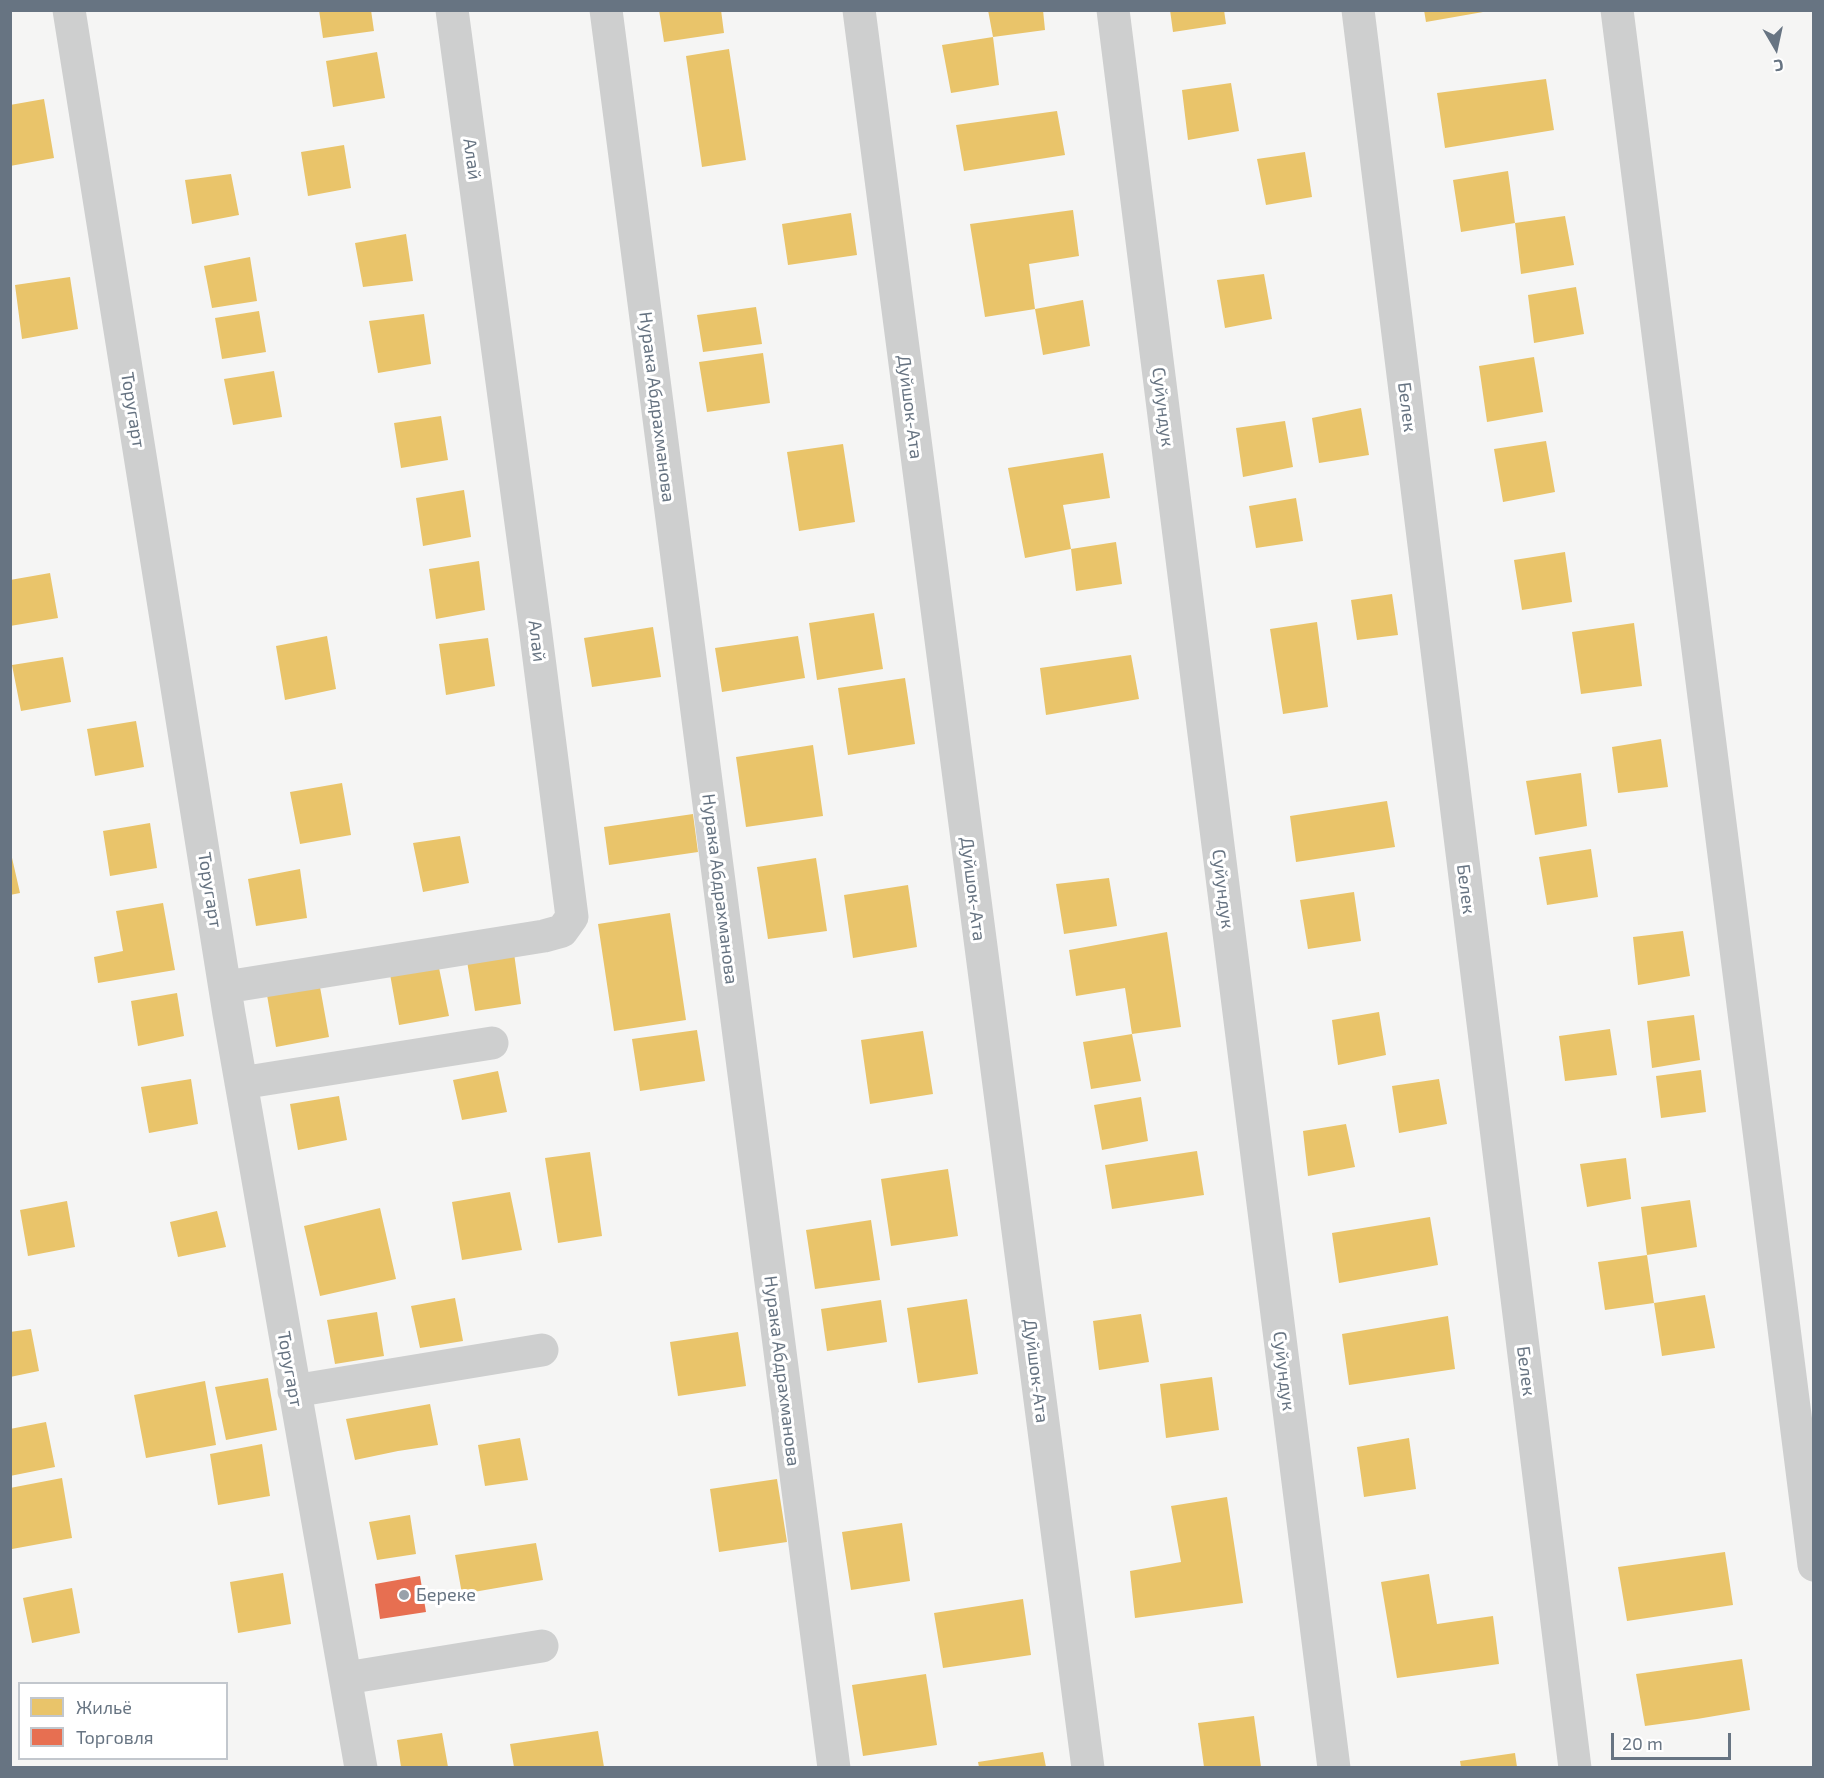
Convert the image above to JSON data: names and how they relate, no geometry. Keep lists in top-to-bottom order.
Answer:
{
  "streets": {
    "street": [
      "Алай",
      "Нурака Абдрахманова",
      "Дуйшок-Ата",
      "Суйундук",
      "Белек",
      "Торугарт"
    ]
  },
  "crossings": [
    ["Алай", "Торугарт"]
  ],
  "places": ["Береке"],
  "legend": ["Жильё", "Торговля"],
  "scale_bar": "20 m",
  "north": "bottom"
}
